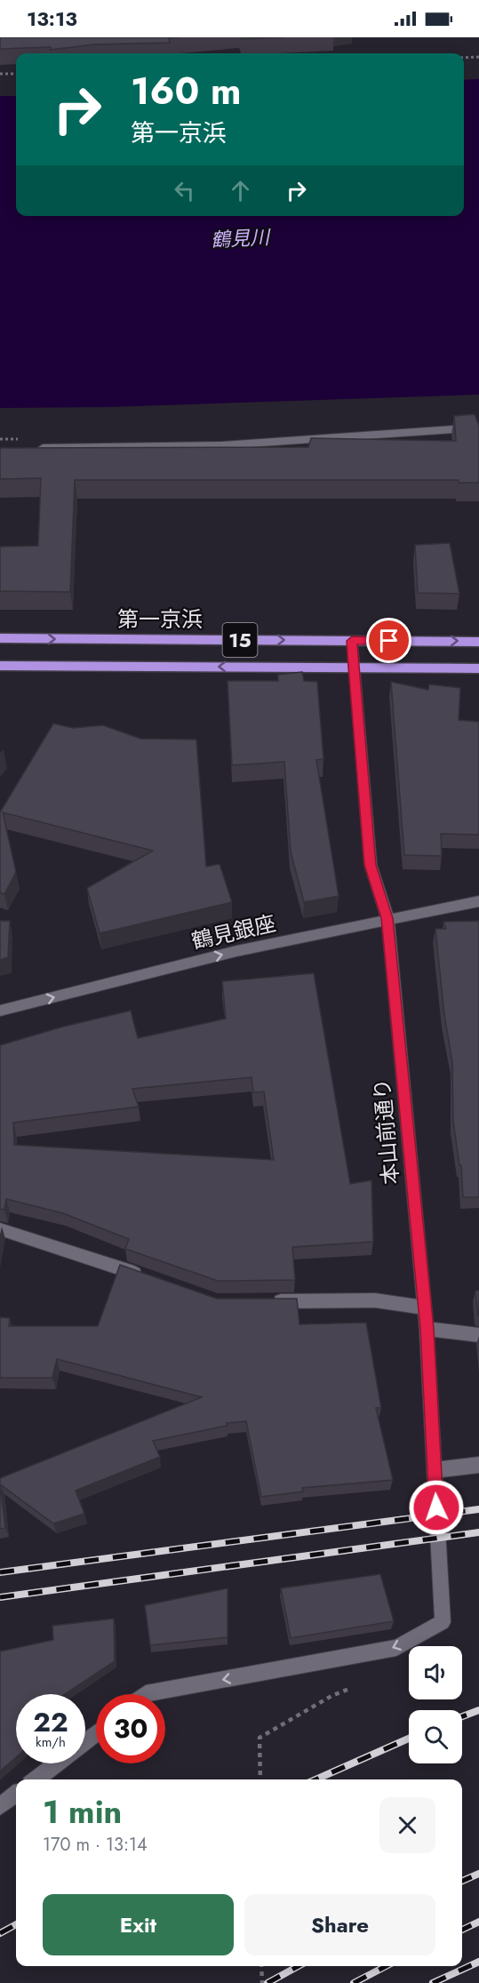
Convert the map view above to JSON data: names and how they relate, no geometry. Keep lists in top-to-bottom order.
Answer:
{
  "streets": {
    "highway": ["第一京浜", "15"],
    "street": ["鶴見銀座", "本山前通り"]
  },
  "crossings": [
    ["第一京浜", "本山前通り"],
    ["15", "本山前通り"],
    ["鶴見銀座", "本山前通り"]
  ],
  "one_way": ["鶴見銀座"],
  "water": ["鶴見川"],
  "page": {
    "status": "13:13",
    "turn": ["160 m", "第一京浜"],
    "speed": "22 km/h",
    "limit": "30",
    "heading": ["1 min", "170 m · 13:14"],
    "buttons": ["Exit", "Share"]
  }
}
